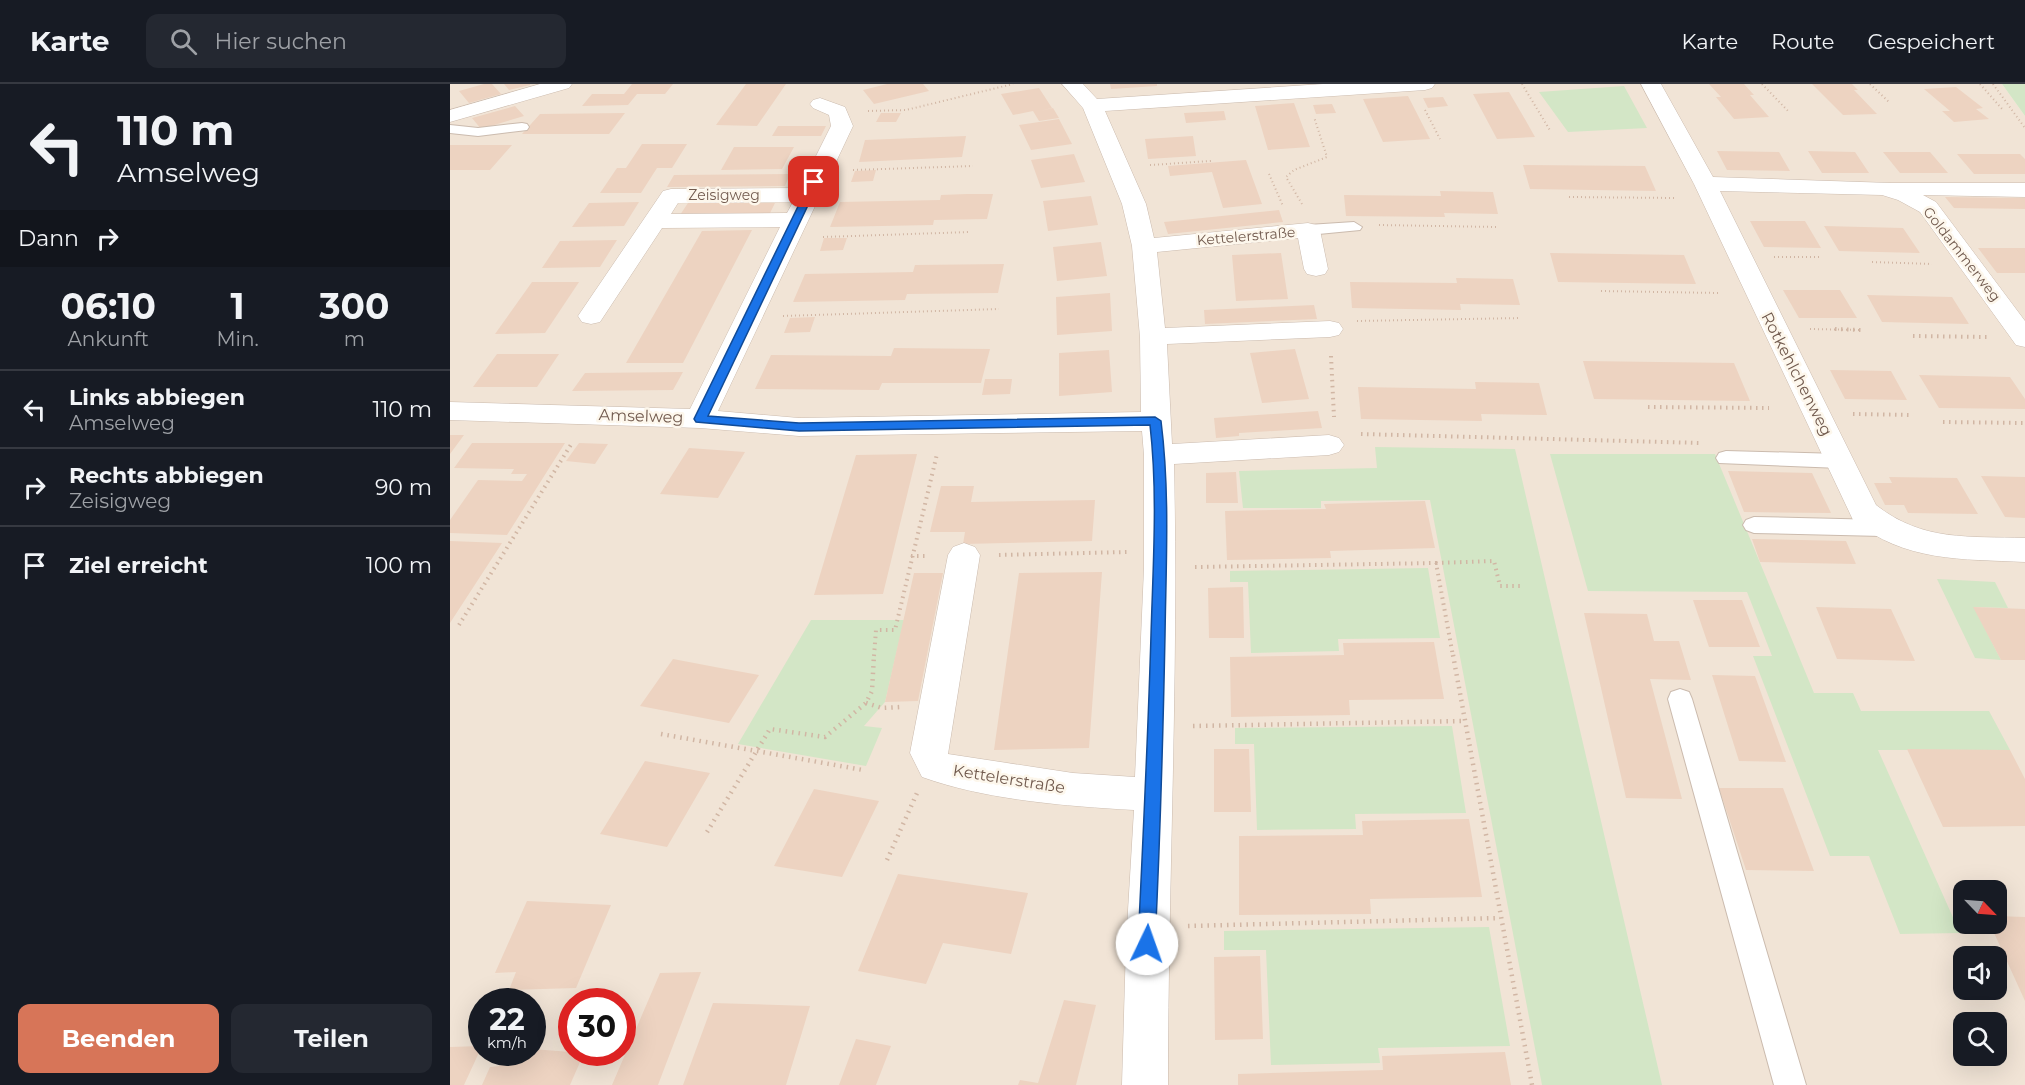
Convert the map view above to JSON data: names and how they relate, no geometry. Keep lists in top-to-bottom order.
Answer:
{
  "streets": {
    "street": [
      "Zeisigweg",
      "Kettelerstraße",
      "Goldammerweg",
      "Rotkehlchenweg",
      "Amselweg"
    ]
  },
  "crossings": [
    ["Goldammerweg", "Rotkehlchenweg"]
  ],
  "north": "bottom right",
  "page": {
    "header": "Karte",
    "search": "Hier suchen",
    "nav": ["Karte", "Route", "Gespeichert"],
    "turn": ["110 m", "Amselweg"],
    "then": "Dann",
    "eta": [
      "06:10",
      "Ankunft",
      "1",
      "Min.",
      "300",
      "m"
    ],
    "list": [
      {
        "name": "Links abbiegen",
        "note": "Amselweg",
        "value": "110 m"
      },
      {
        "name": "Rechts abbiegen",
        "note": "Zeisigweg",
        "value": "90 m"
      },
      {
        "name": "Ziel erreicht",
        "value": "100 m"
      }
    ],
    "speed": "22 km/h",
    "limit": "30",
    "buttons": ["Beenden", "Teilen"]
  }
}
